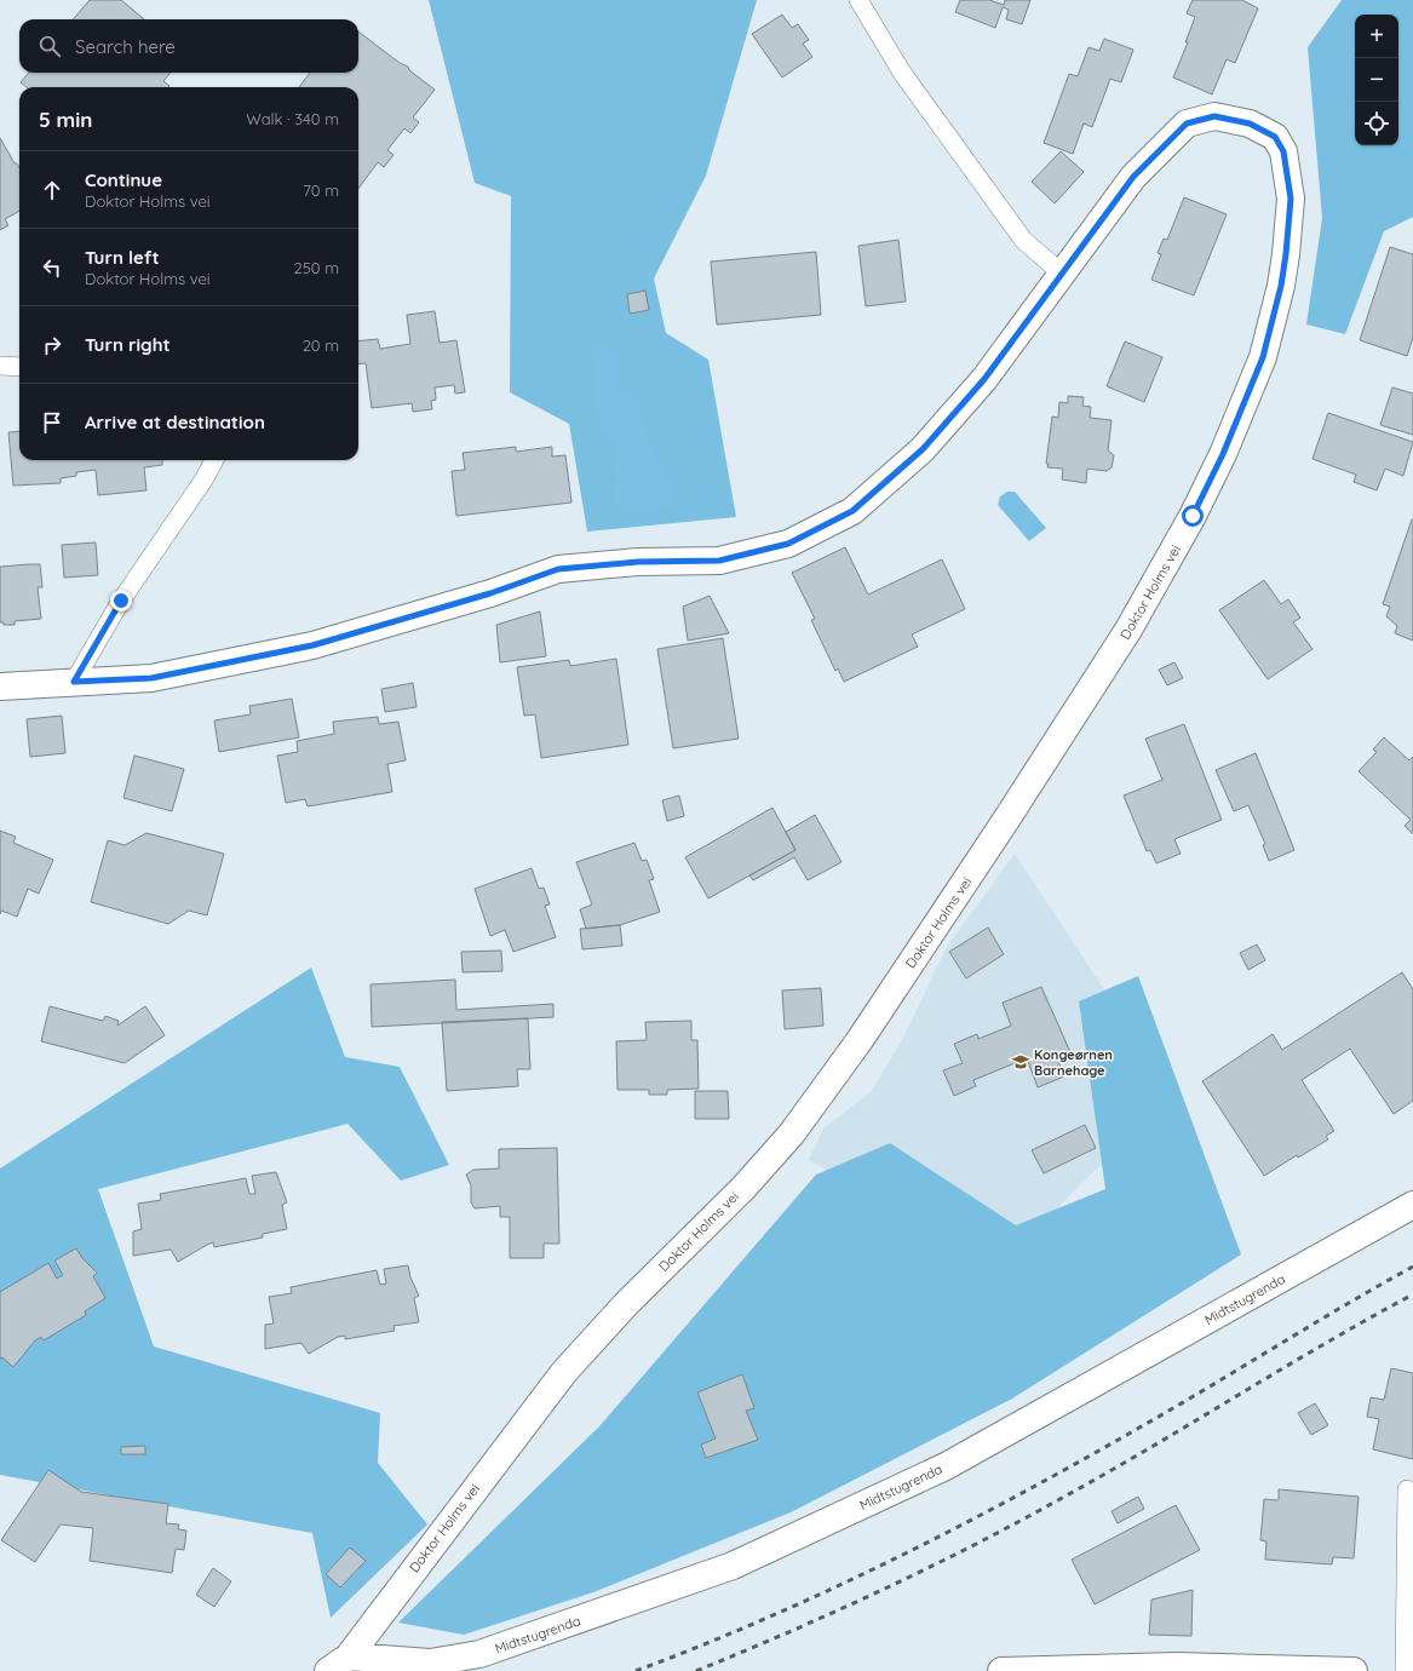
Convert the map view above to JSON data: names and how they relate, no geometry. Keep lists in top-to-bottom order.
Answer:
{
  "streets": {
    "street": ["Doktor Holms vei", "Midtstugrenda"]
  },
  "crossings": [
    ["Doktor Holms vei", "Midtstugrenda"]
  ],
  "places": {
    "school or university": ["Kongeørnen Barnehage"]
  },
  "page": {
    "map_buttons": ["+", "−"],
    "search": "Search here",
    "heading": ["5 min", "Walk · 340 m"],
    "list": [
      ["Continue", "Doktor Holms vei", "70 m"],
      ["Turn left", "Doktor Holms vei", "250 m"],
      ["Turn right", "20 m"],
      "Arrive at destination"
    ]
  }
}
